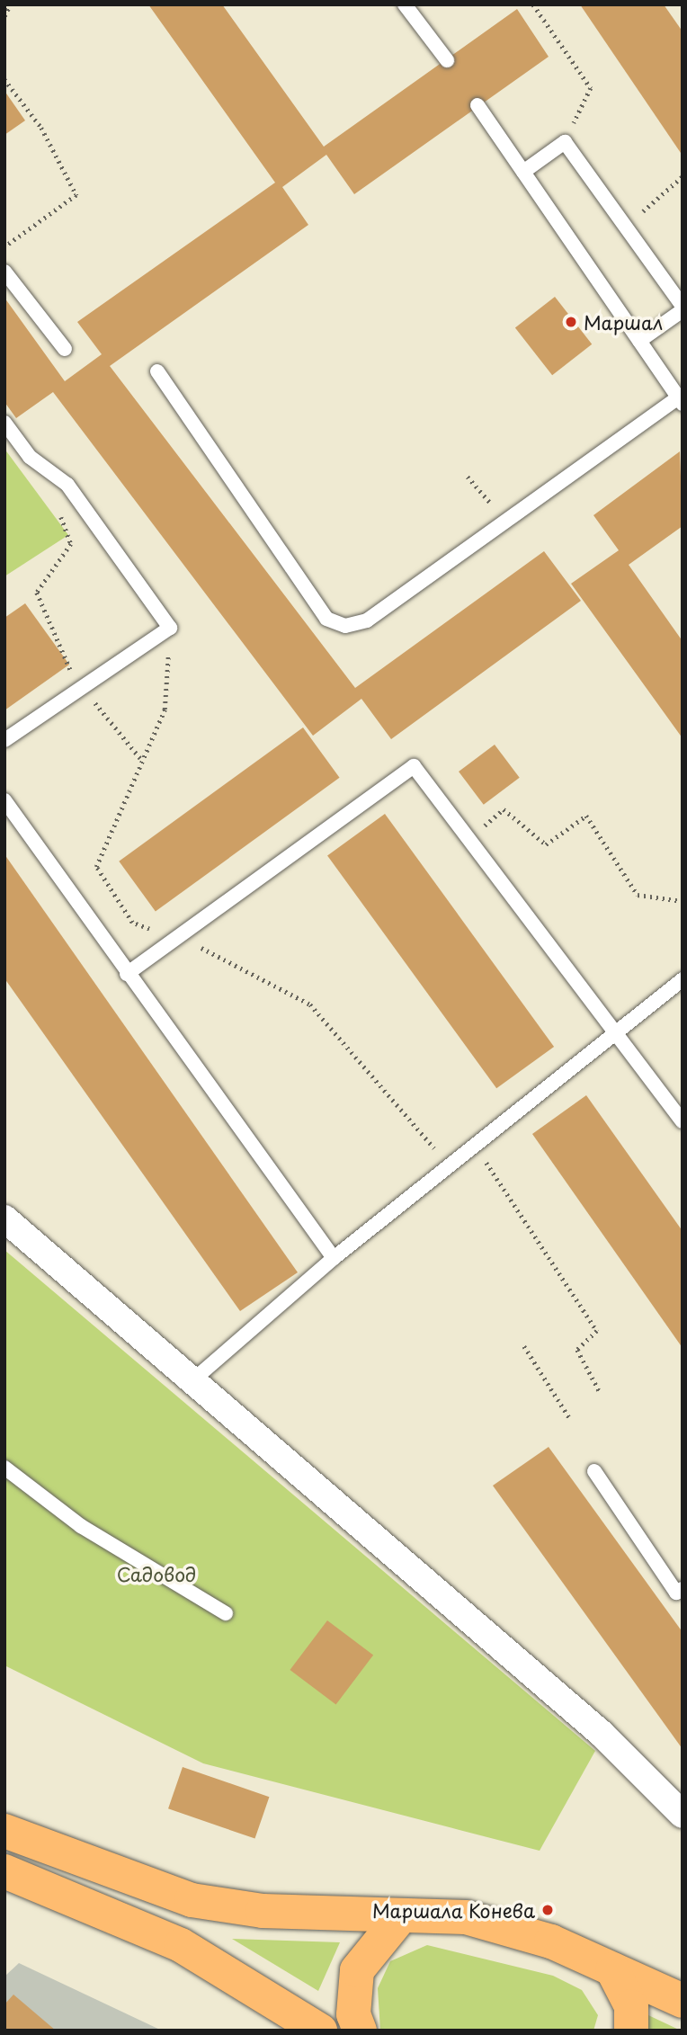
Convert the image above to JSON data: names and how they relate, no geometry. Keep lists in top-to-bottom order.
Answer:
{
  "parks": ["Садовод"],
  "places": ["Маршал", "Маршала Конева"]
}
